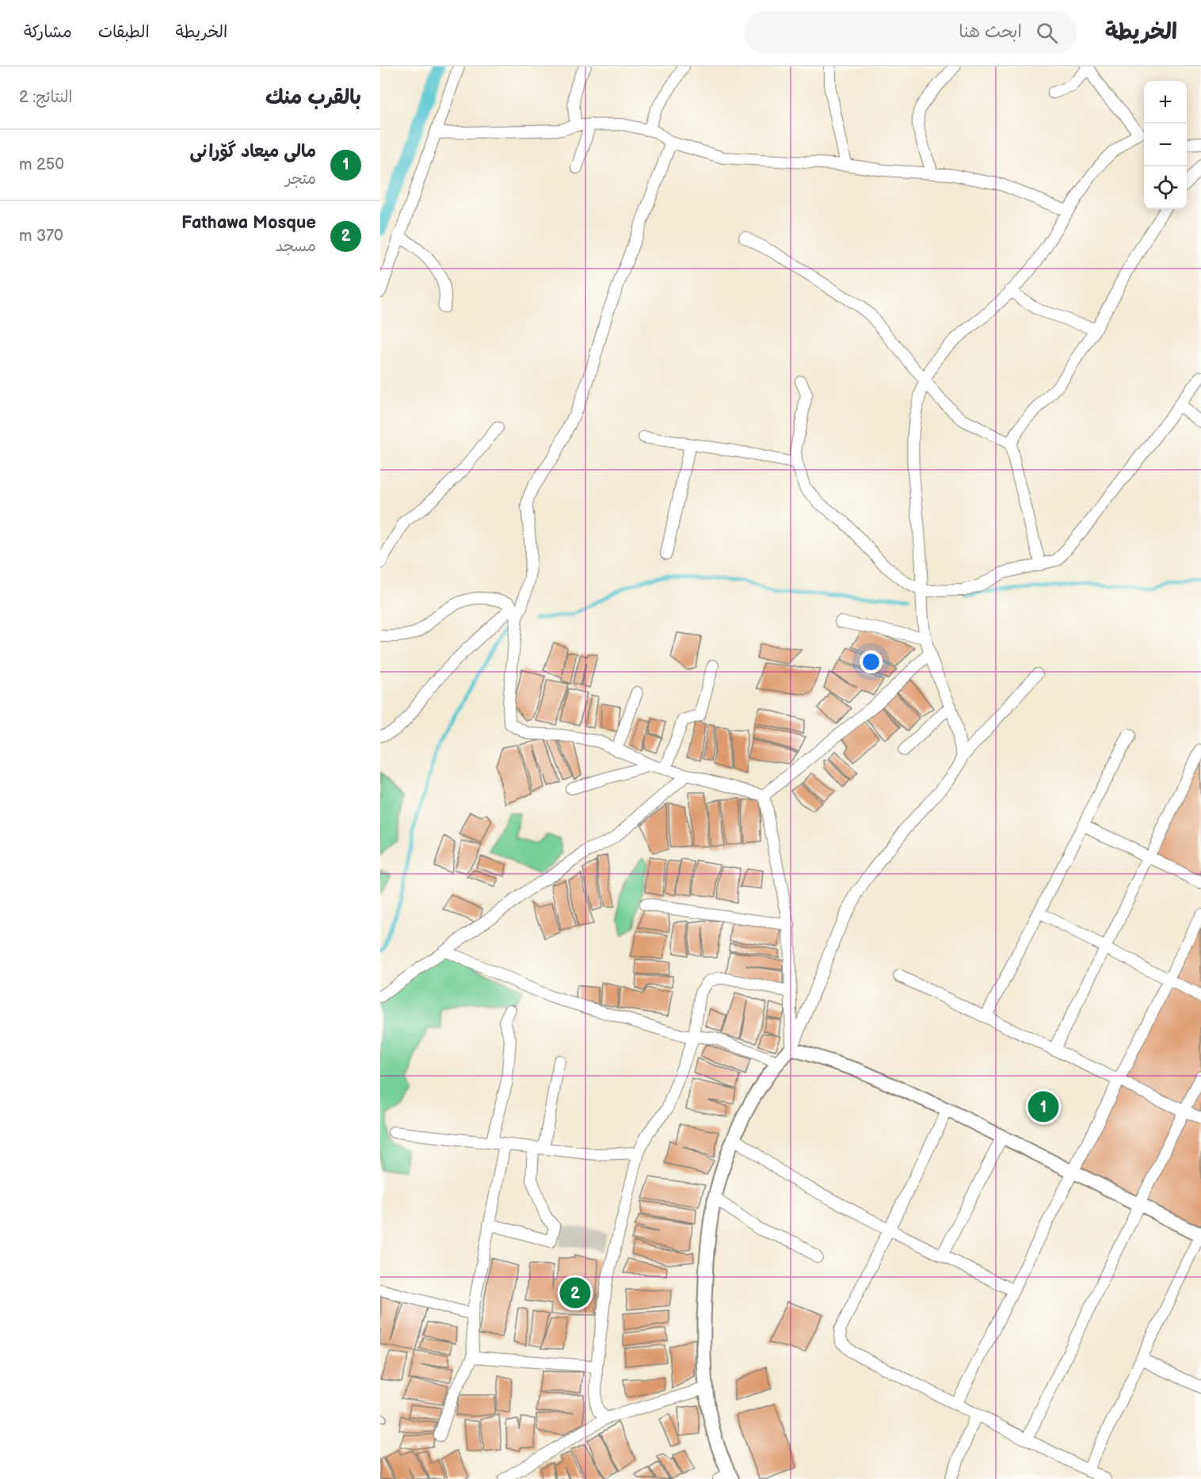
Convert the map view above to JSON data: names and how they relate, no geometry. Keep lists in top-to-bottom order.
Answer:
{
  "page": {
    "header": "الخريطة",
    "search": "ابحث هنا",
    "nav": ["الخريطة", "الطبقات", "مشاركة"],
    "heading": ["بالقرب منك", "النتائج: 2"],
    "map_buttons": ["+", "−"],
    "list": [
      {
        "mark": "1",
        "name": "مالی میعاد گۆرانی",
        "note": "متجر",
        "value": "250 m"
      },
      {
        "mark": "2",
        "name": "Fathawa Mosque",
        "note": "مسجد",
        "value": "370 m"
      }
    ],
    "pins": ["1", "2"]
  }
}
